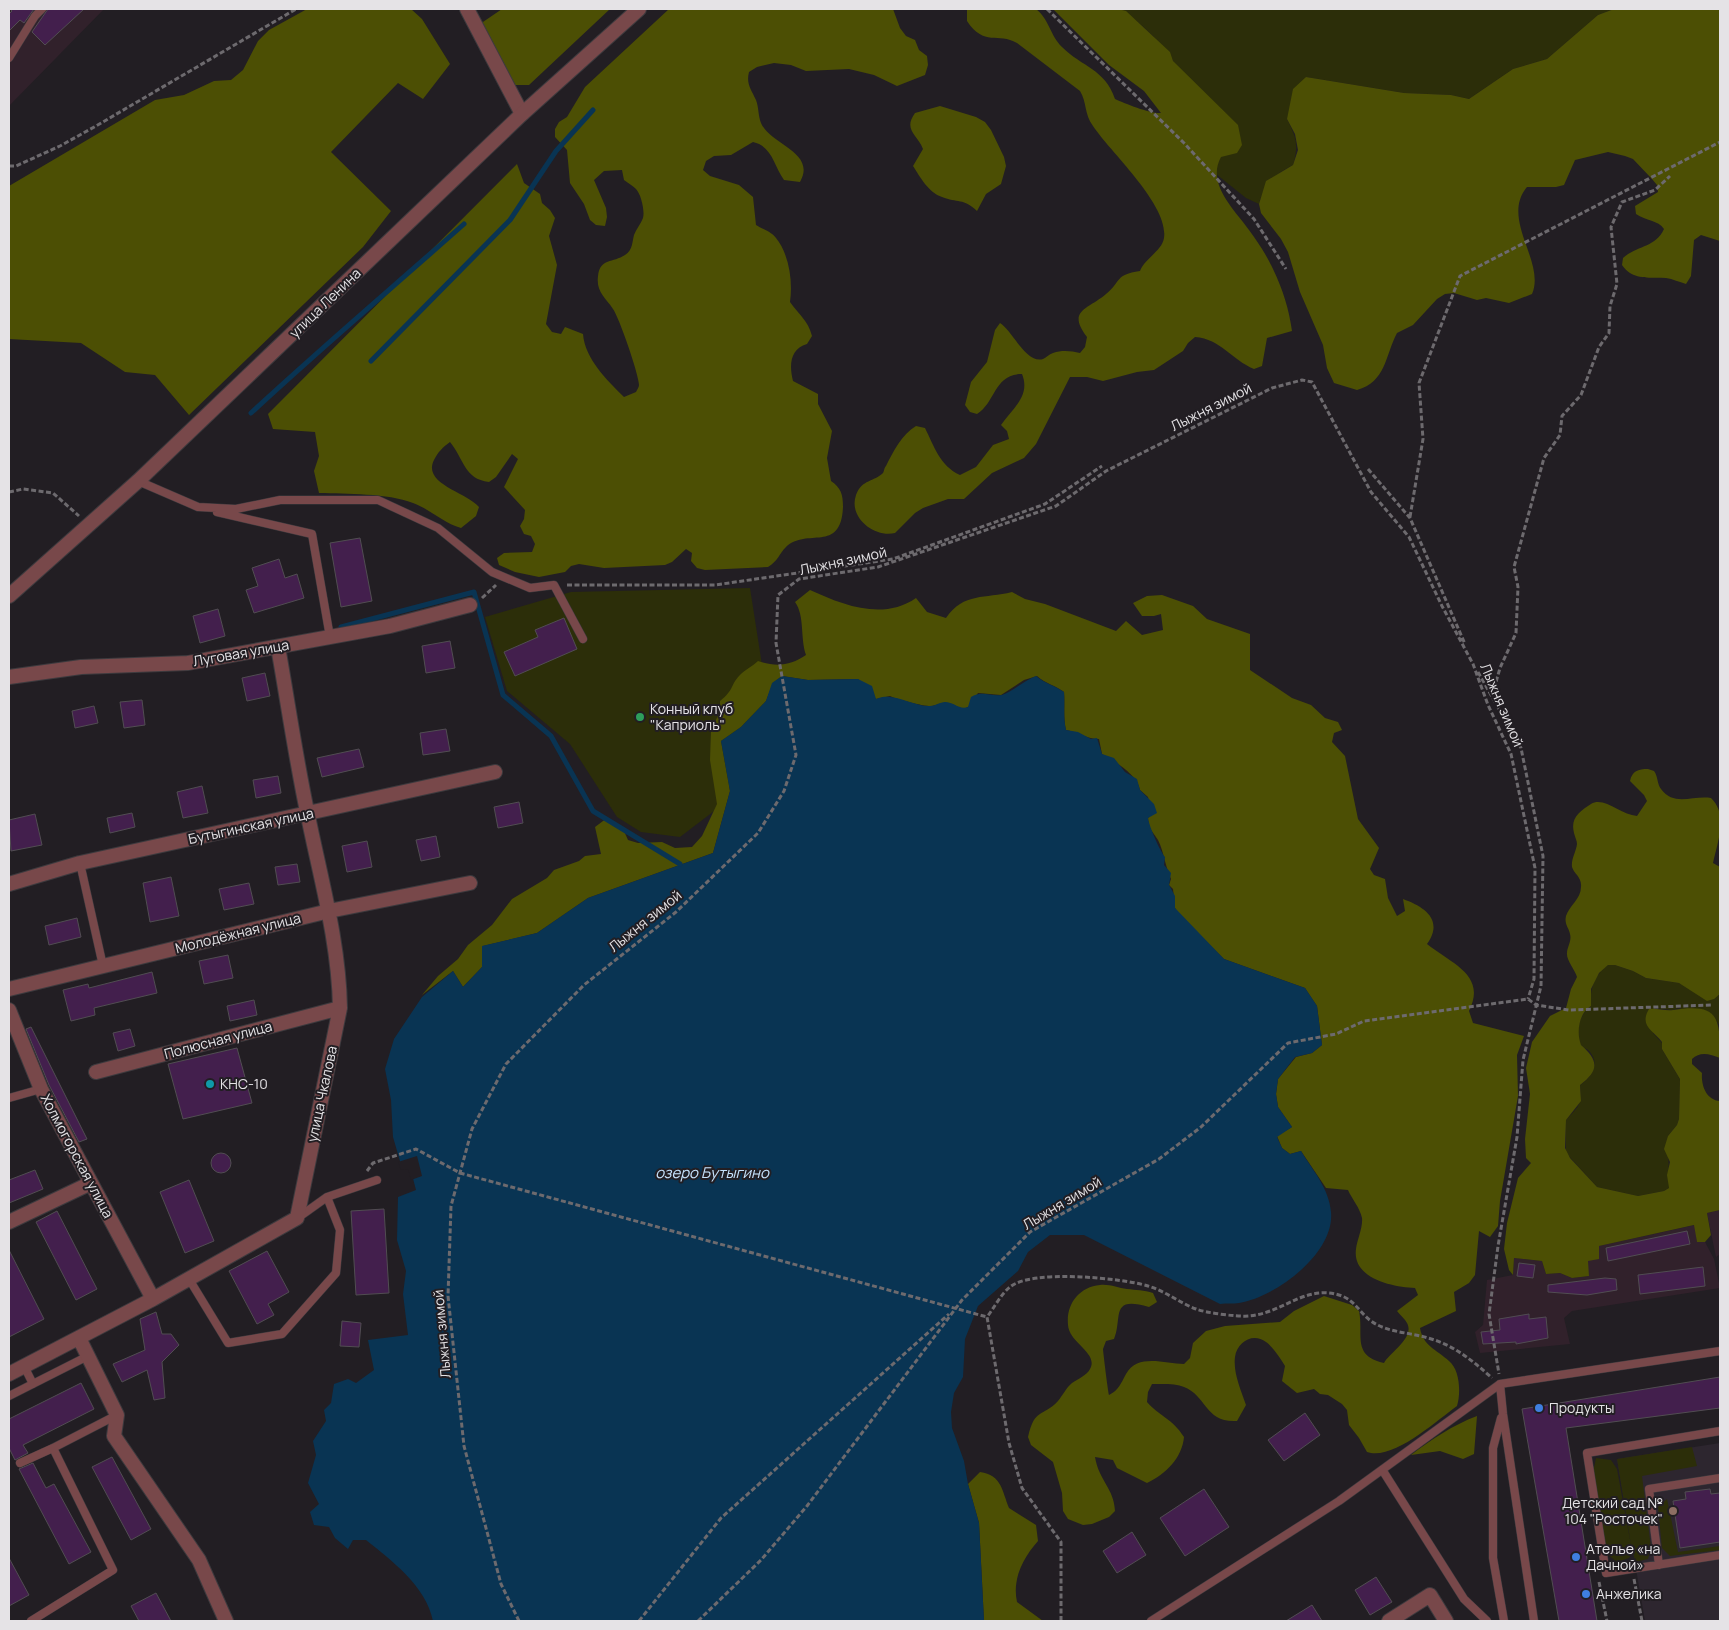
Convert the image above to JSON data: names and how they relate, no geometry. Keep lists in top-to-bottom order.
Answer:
{
  "streets": {
    "street": [
      "улица Ленина",
      "Луговая улица",
      "Бутыгинская улица",
      "Молодёжная улица",
      "Полюсная улица",
      "улица Чкалова",
      "Холмогорская улица"
    ],
    "path": ["Лыжня зимой"]
  },
  "crossings": [
    ["Луговая улица", "улица Чкалова"],
    ["Бутыгинская улица", "улица Чкалова"],
    ["Молодёжная улица", "улица Чкалова"],
    ["Полюсная улица", "улица Чкалова"]
  ],
  "water": ["озеро Бутыгино"],
  "places": [
    "Конный клуб \"Каприоль\"",
    "КНС-10",
    "Продукты",
    "Детский сад № 104 \"Росточек\"",
    "Ателье «на Дачной»",
    "Анжелика"
  ]
}
